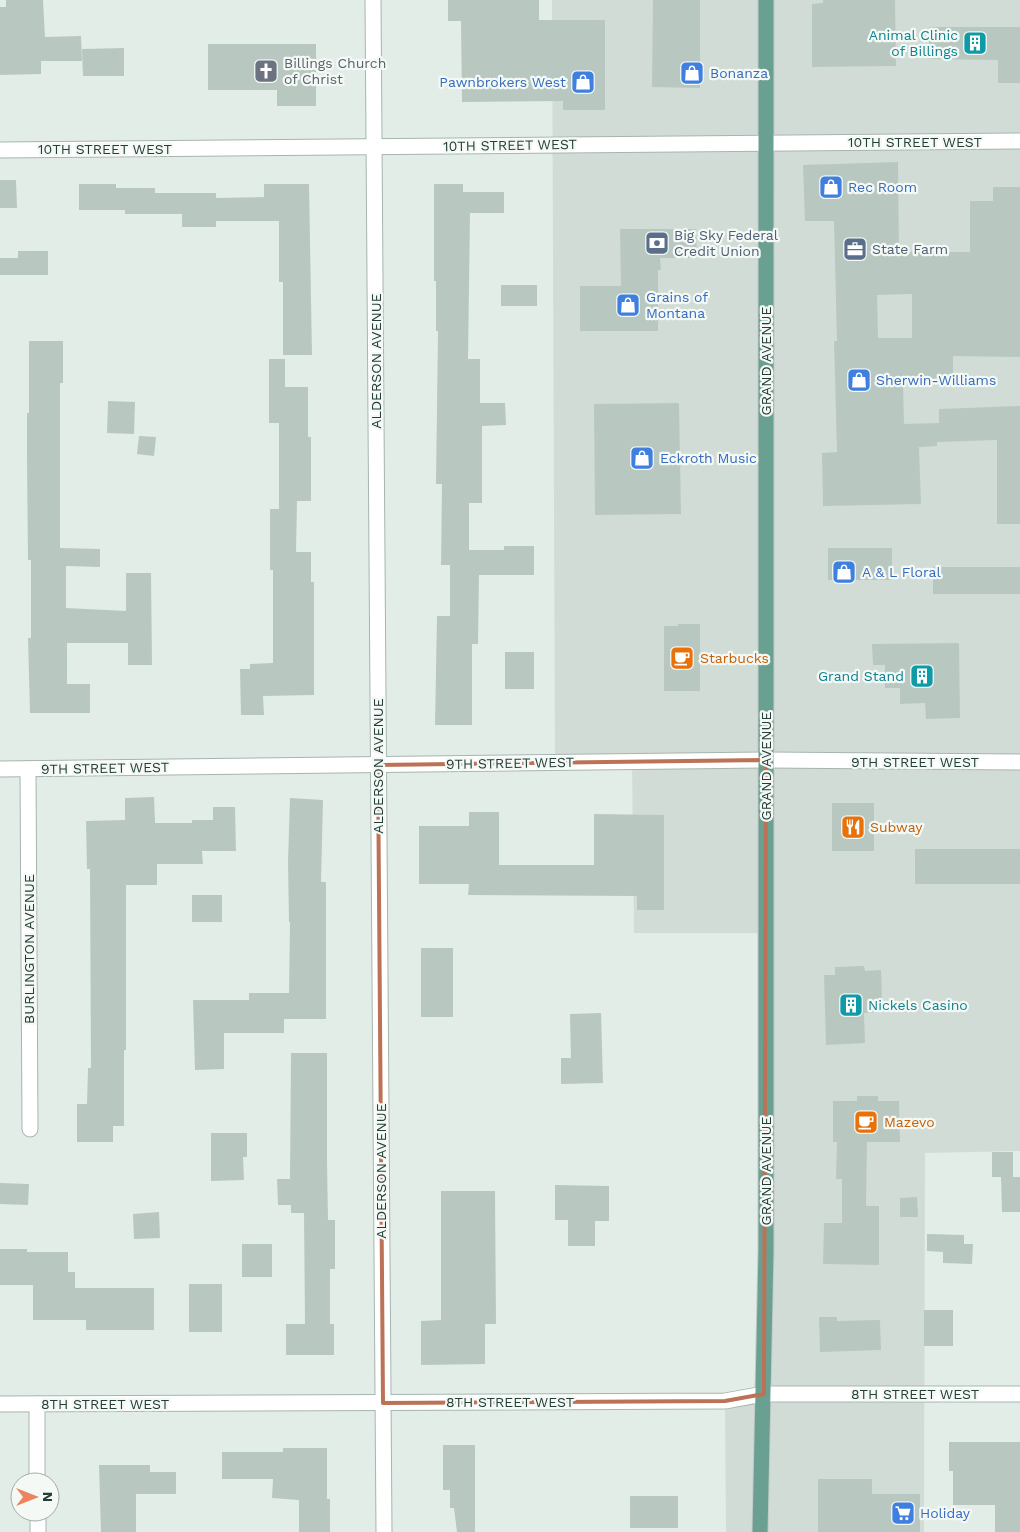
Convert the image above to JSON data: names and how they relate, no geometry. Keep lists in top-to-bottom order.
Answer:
{
  "streets": {
    "main road": ["GRAND AVENUE"],
    "street": [
      "10TH STREET WEST",
      "ALDERSON AVENUE",
      "9TH STREET WEST",
      "BURLINGTON AVENUE",
      "8TH STREET WEST"
    ]
  },
  "crossings": [
    ["10TH STREET WEST", "ALDERSON AVENUE"],
    ["10TH STREET WEST", "GRAND AVENUE"],
    ["ALDERSON AVENUE", "9TH STREET WEST"],
    ["ALDERSON AVENUE", "8TH STREET WEST"],
    ["GRAND AVENUE", "9TH STREET WEST"],
    ["GRAND AVENUE", "8TH STREET WEST"],
    ["9TH STREET WEST", "BURLINGTON AVENUE"]
  ],
  "places": {
    "building": ["Animal Clinic of Billings", "Grand Stand", "Nickels Casino"],
    "church": ["Billings Church of Christ"],
    "shop": [
      "Bonanza",
      "Pawnbrokers West",
      "Rec Room",
      "Grains of Montana",
      "Sherwin-Williams",
      "Eckroth Music",
      "A & L Floral"
    ],
    "bank": ["Big Sky Federal Credit Union"],
    "office": ["State Farm"],
    "cafe": ["Starbucks", "Mazevo"],
    "restaurant": ["Subway"],
    "supermarket": ["Holiday"]
  },
  "north": "right"
}
